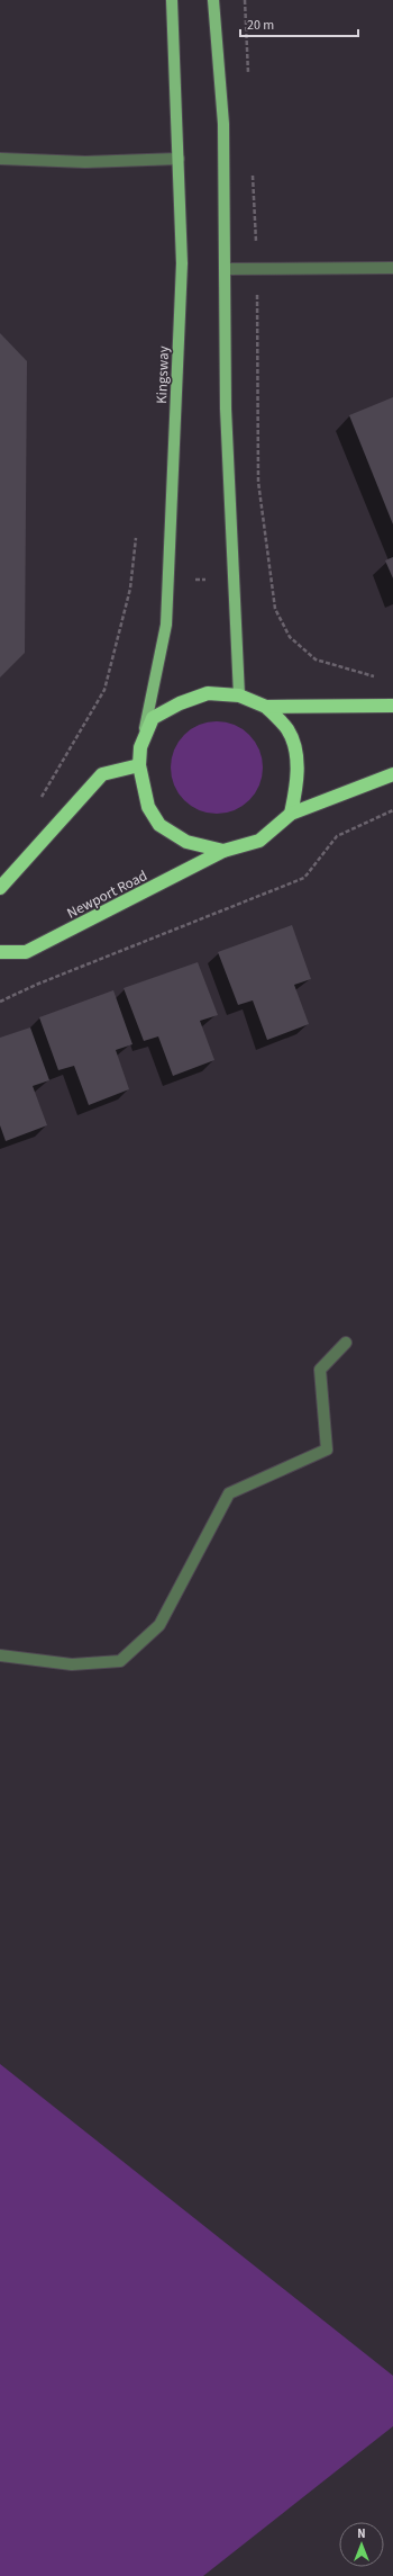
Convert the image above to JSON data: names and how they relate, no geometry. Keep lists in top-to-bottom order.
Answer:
{
  "streets": {
    "highway": ["Newport Road"],
    "main road": ["Kingsway"]
  },
  "crossings": [
    ["Kingsway", "Newport Road"]
  ],
  "scale_bar": "20 m",
  "north": "top"
}
